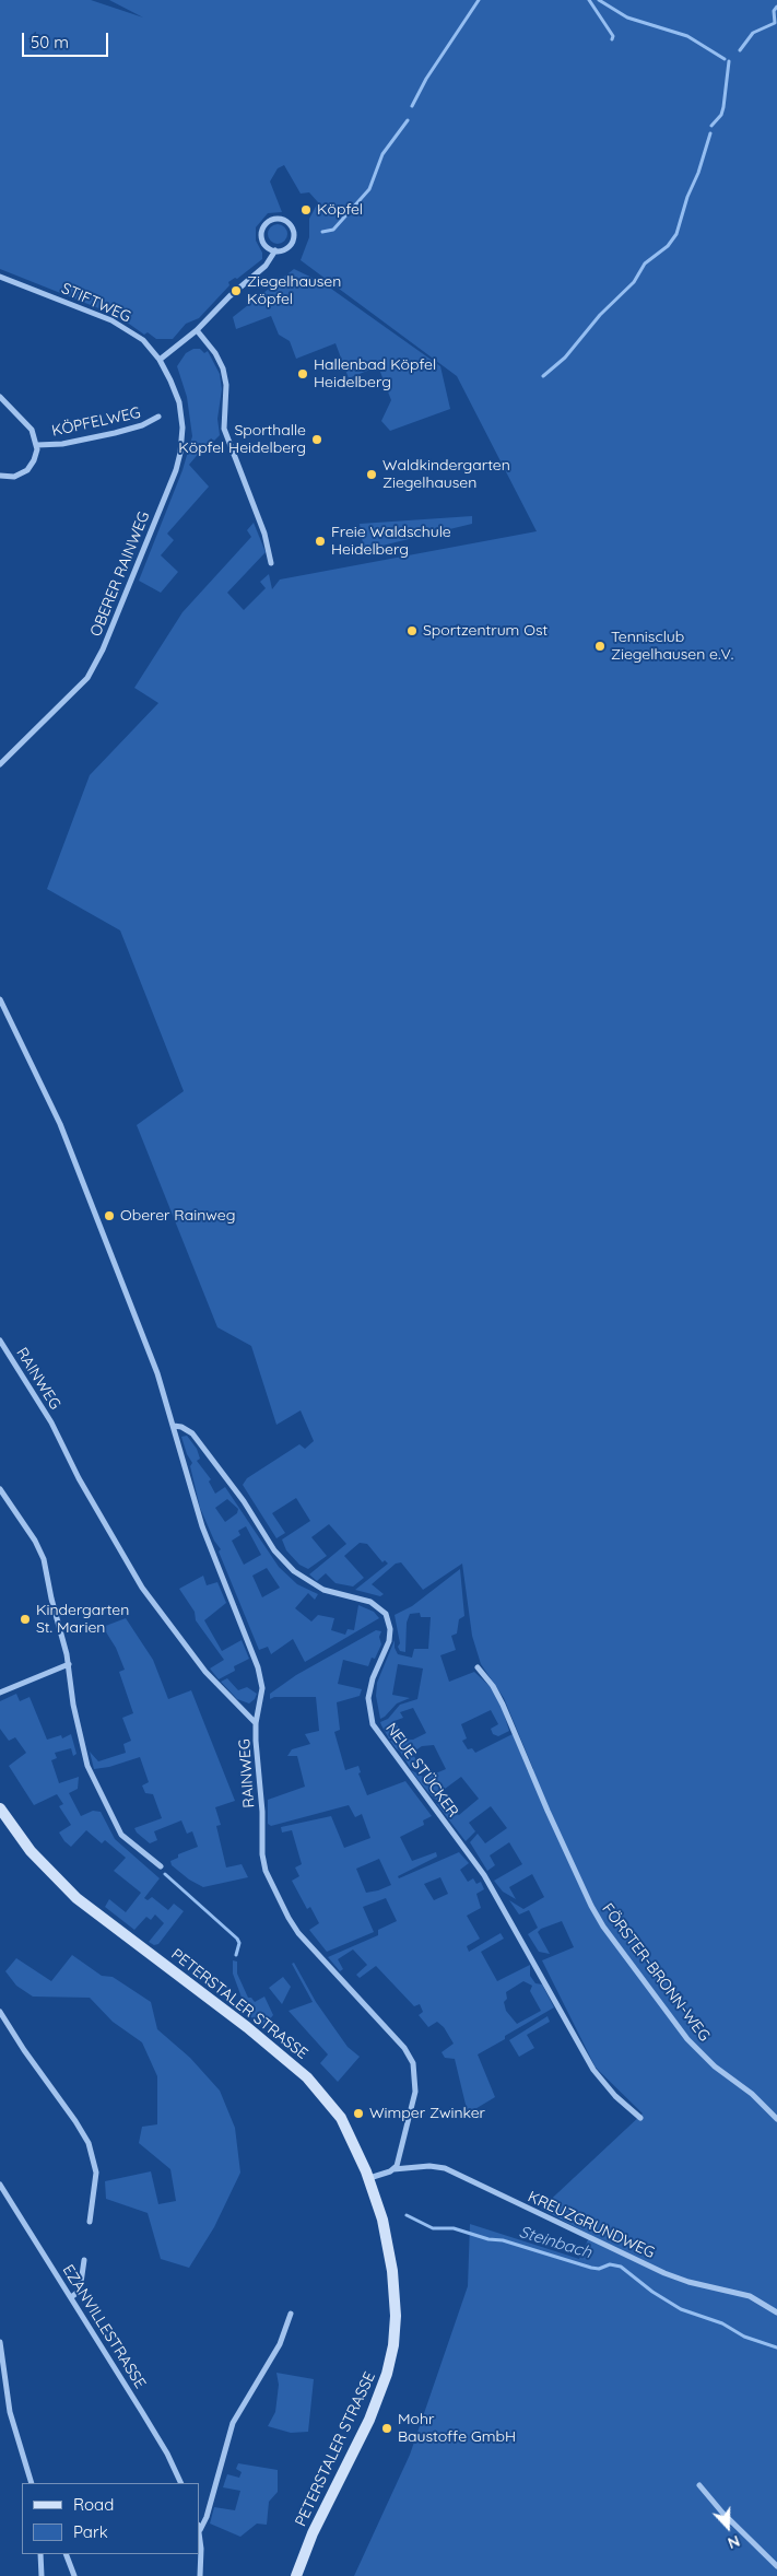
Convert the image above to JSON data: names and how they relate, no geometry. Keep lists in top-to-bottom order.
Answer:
{
  "streets": {
    "main road": ["PETERSTALER STRASSE"],
    "street": [
      "STIFTWEG",
      "KÖPFELWEG",
      "OBERER RAINWEG",
      "RAINWEG",
      "NEUE STÜCKER",
      "FÖRSTER-BRONN-WEG",
      "KREUZGRUNDWEG",
      "EZANVILLESTRASSE"
    ]
  },
  "crossings": [
    ["STIFTWEG", "OBERER RAINWEG"],
    ["RAINWEG", "KREUZGRUNDWEG"]
  ],
  "water": ["Steinbach"],
  "places": [
    "Köpfel",
    "Ziegelhausen Köpfel",
    "Hallenbad Köpfel Heidelberg",
    "Sporthalle Köpfel Heidelberg",
    "Waldkindergarten Ziegelhausen",
    "Freie Waldschule Heidelberg",
    "Sportzentrum Ost",
    "Tennisclub Ziegelhausen e.V.",
    "Oberer Rainweg",
    "Kindergarten St. Marien",
    "Wimper Zwinker",
    "Mohr Baustoffe GmbH"
  ],
  "legend": ["Road", "Park"],
  "scale_bar": "50 m",
  "north": "bottom"
}
